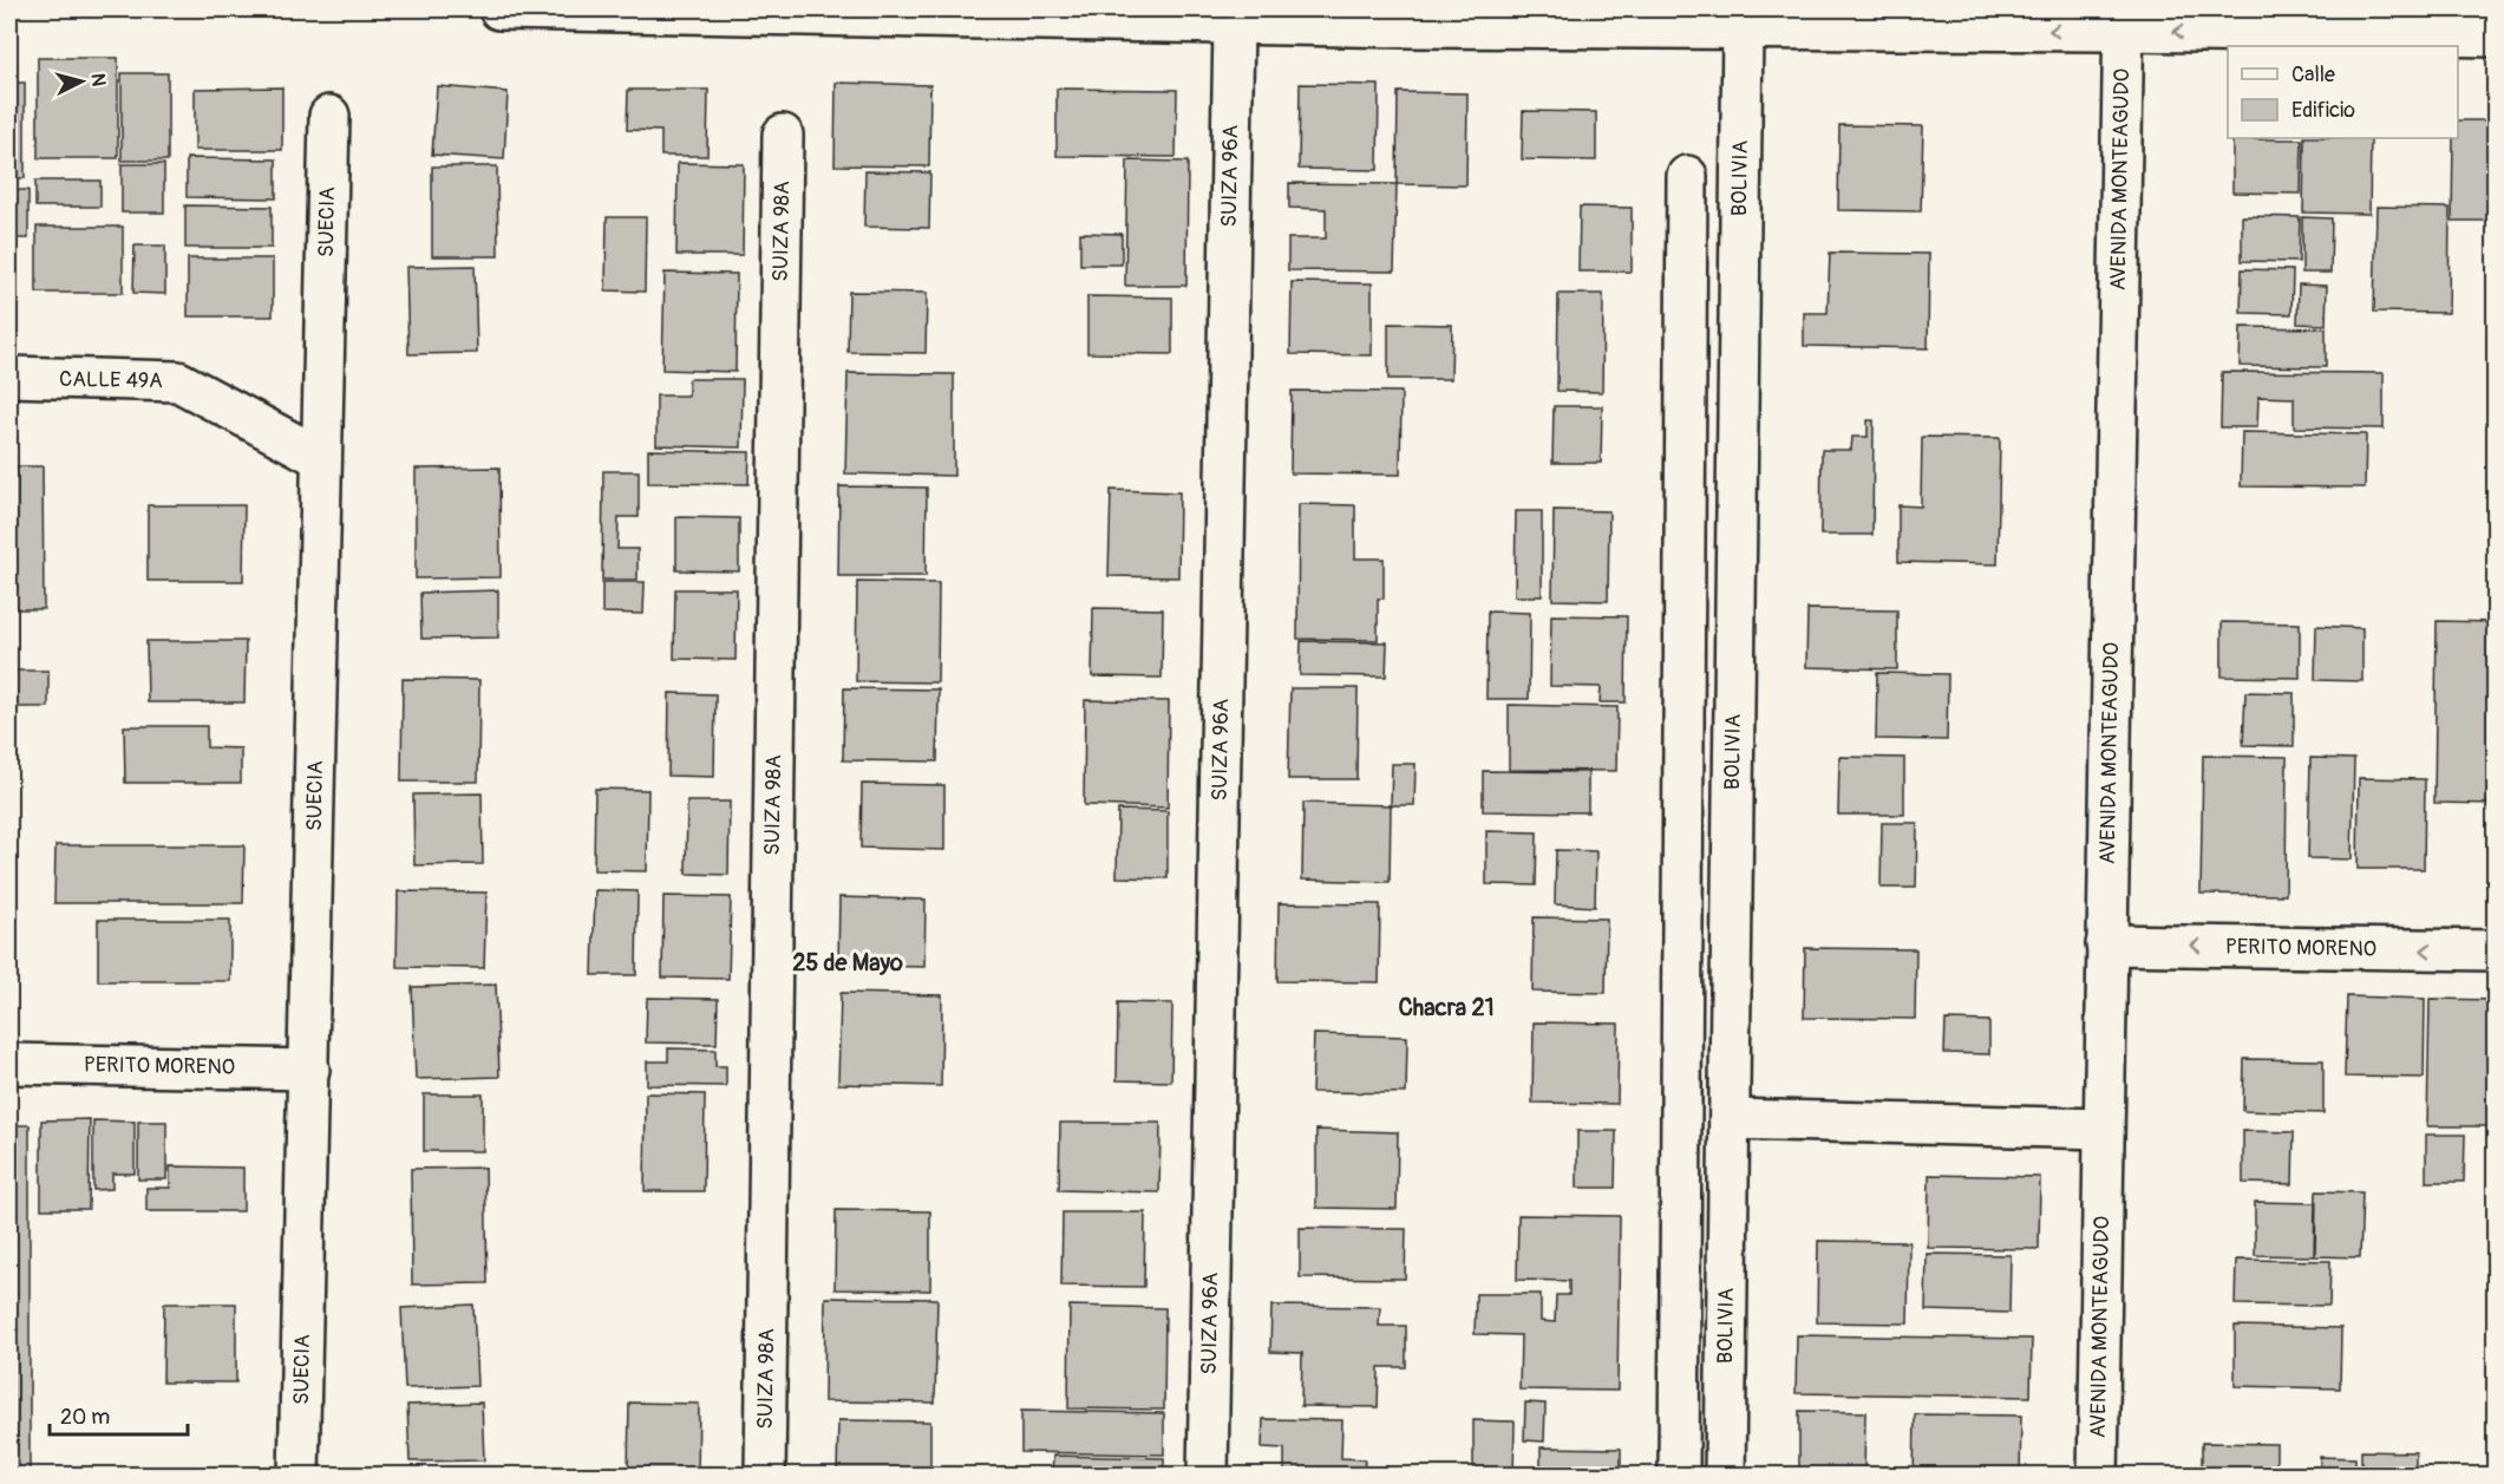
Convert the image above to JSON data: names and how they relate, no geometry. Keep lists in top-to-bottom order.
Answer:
{
  "streets": {
    "street": [
      "SUIZA 96A",
      "BOLIVIA",
      "AVENIDA MONTEAGUDO",
      "SUECIA",
      "SUIZA 98A",
      "CALLE 49A",
      "PERITO MORENO"
    ]
  },
  "crossings": [
    ["AVENIDA MONTEAGUDO", "PERITO MORENO"],
    ["SUECIA", "CALLE 49A"],
    ["SUECIA", "PERITO MORENO"]
  ],
  "one_way": ["PERITO MORENO"],
  "districts": ["25 de Mayo", "Chacra 21"],
  "legend": ["Calle", "Edificio"],
  "scale_bar": "20 m",
  "north": "right"
}
